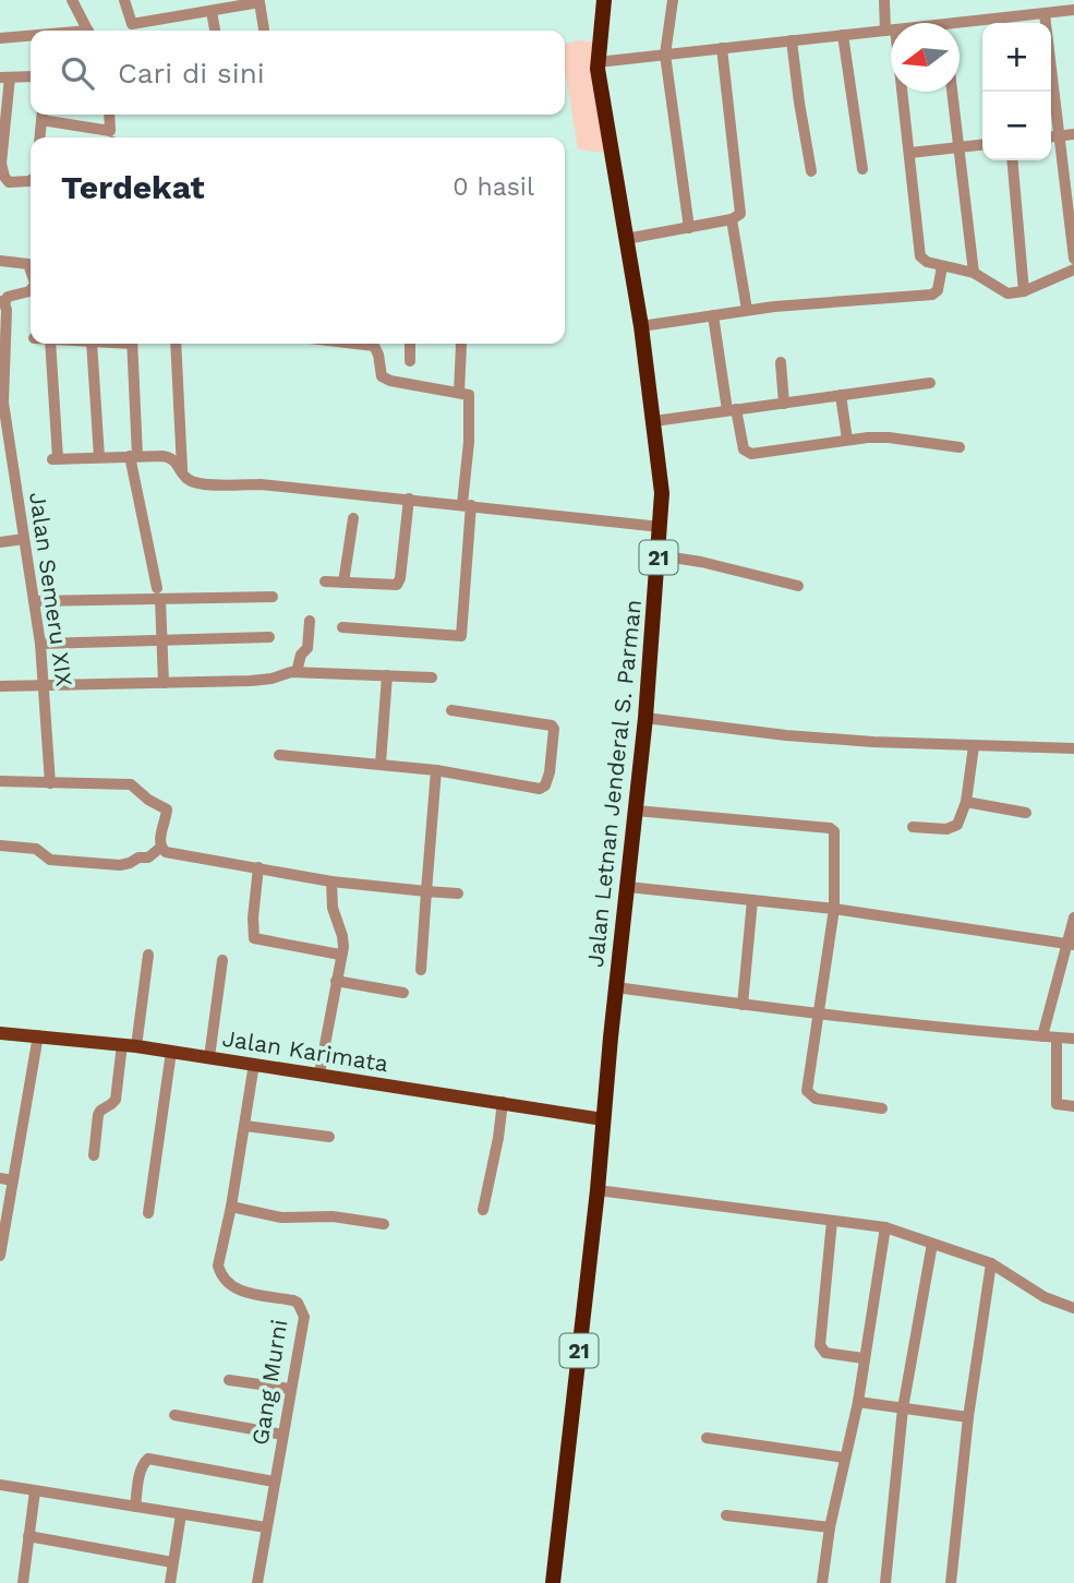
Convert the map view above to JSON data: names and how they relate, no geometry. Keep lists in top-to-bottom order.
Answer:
{
  "streets": {
    "highway": ["21", "Jalan Letnan Jenderal S. Parman"],
    "main road": ["Jalan Karimata"],
    "street": ["Jalan Semeru XIX", "Gang Murni"]
  },
  "crossings": [
    ["21", "Jalan Letnan Jenderal S. Parman"],
    ["21", "Jalan Karimata"],
    ["Jalan Letnan Jenderal S. Parman", "Jalan Karimata"],
    ["Jalan Karimata", "Gang Murni"]
  ],
  "north": "left",
  "page": {
    "map_buttons": ["+", "−"],
    "search": "Cari di sini",
    "heading": ["Terdekat", "0 hasil"]
  }
}
